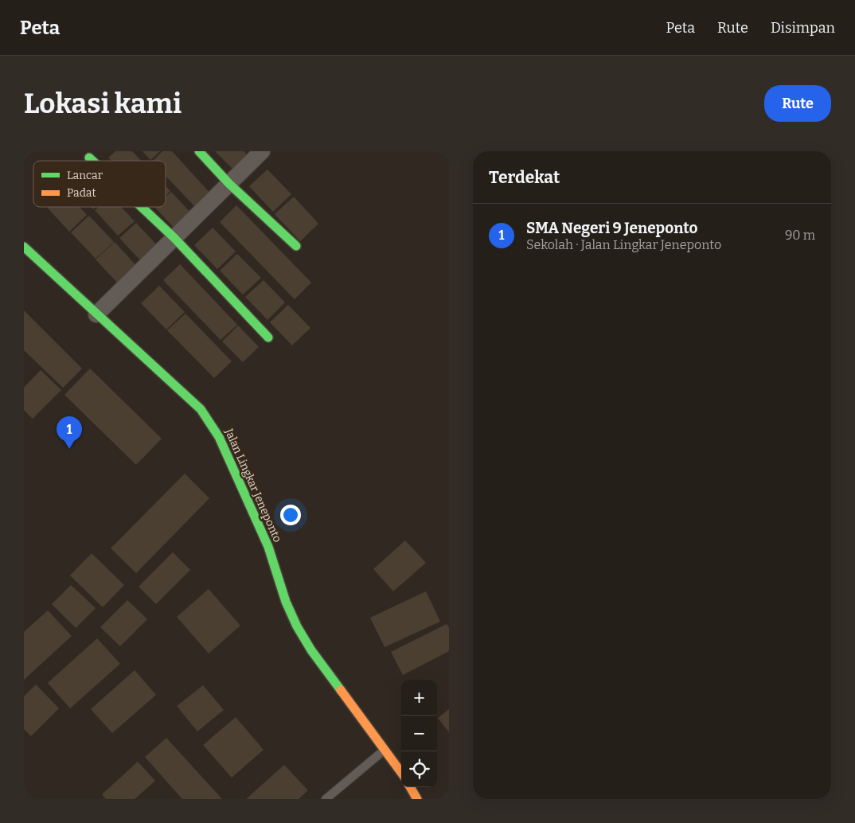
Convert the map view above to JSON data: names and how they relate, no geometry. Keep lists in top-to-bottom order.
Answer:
{
  "streets": {
    "main road": ["Jalan Lingkar Jeneponto"]
  },
  "legend": ["Lancar", "Padat"],
  "page": {
    "header": "Peta",
    "nav": ["Peta", "Rute", "Disimpan"],
    "buttons": "Rute",
    "title": "Lokasi kami",
    "heading": "Terdekat",
    "list": [
      {
        "mark": "1",
        "name": "SMA Negeri 9 Jeneponto",
        "note": "Sekolah · Jalan Lingkar Jeneponto",
        "value": "90 m"
      }
    ],
    "pins": "1",
    "map_buttons": ["+", "−"]
  }
}
